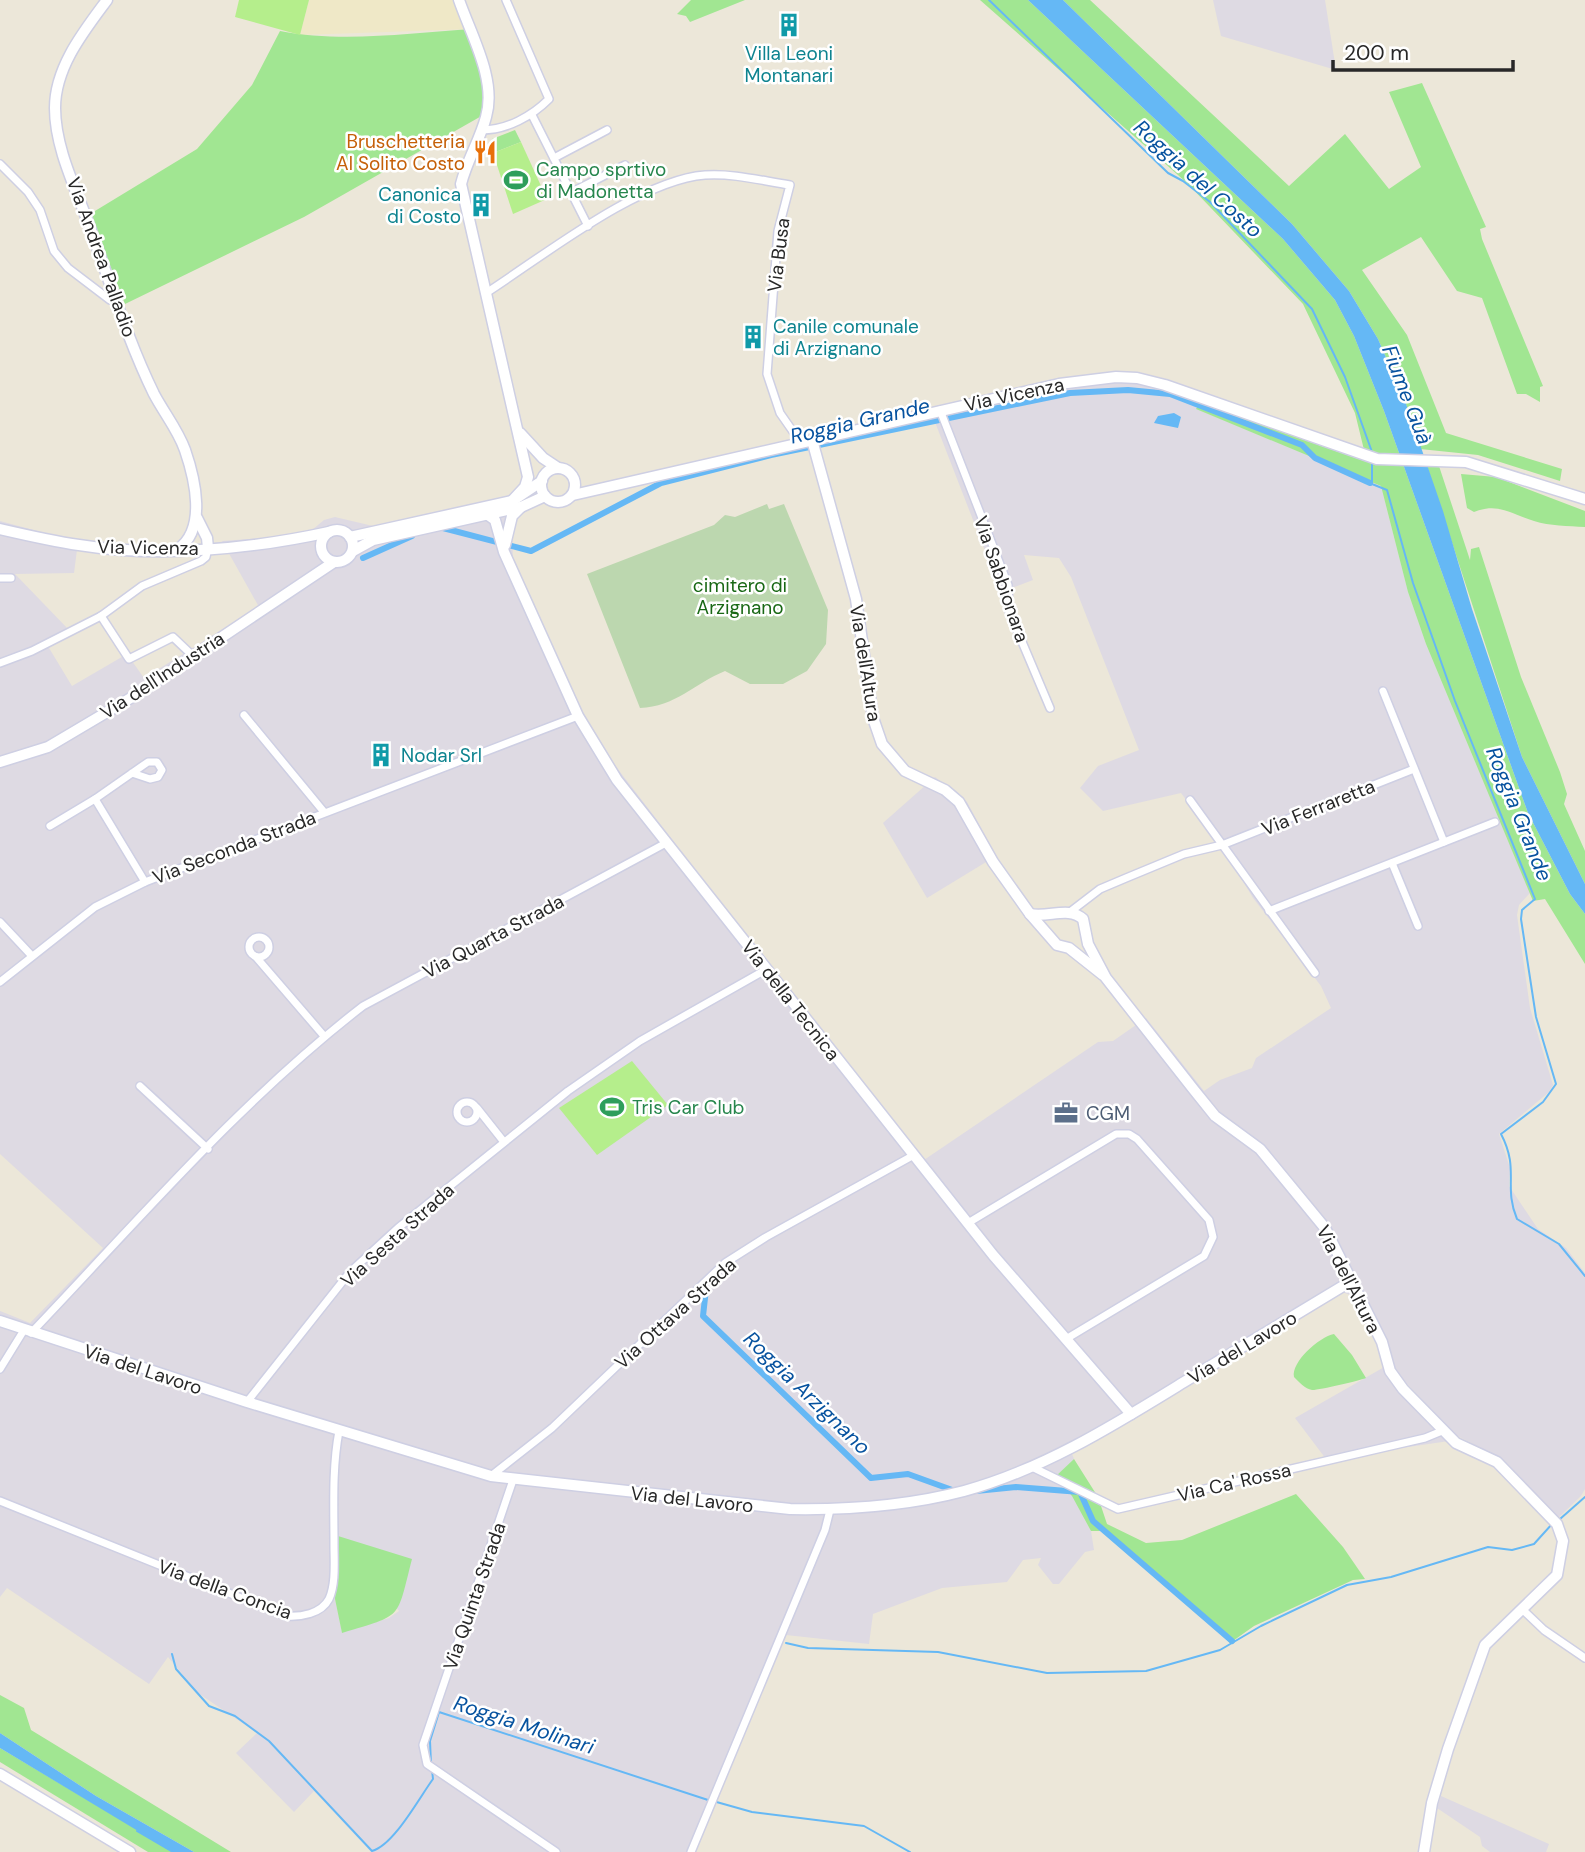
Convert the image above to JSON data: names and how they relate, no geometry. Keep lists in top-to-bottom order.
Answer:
{
  "streets": {
    "street": [
      "Via Busa",
      "Via Andrea Palladio",
      "Via Vicenza",
      "Via Sabbionara",
      "Via dell'Altura",
      "Via dell'Industria",
      "Via Ferraretta",
      "Via Seconda Strada",
      "Via Quarta Strada",
      "Via della Tecnica",
      "Via Sesta Strada",
      "Via Ottava Strada",
      "Via del Lavoro",
      "Via Ca' Rossa",
      "Via della Concia",
      "Via Quinta Strada"
    ]
  },
  "crossings": [
    ["Via Busa", "Via Vicenza"],
    ["Via Vicenza", "Via Sabbionara"],
    ["Via Vicenza", "Via dell'Altura"],
    ["Via Vicenza", "Via dell'Industria"],
    ["Via Vicenza", "Via della Tecnica"],
    ["Via dell'Altura", "Via Ferraretta"],
    ["Via dell'Altura", "Via del Lavoro"],
    ["Via dell'Altura", "Via Ca' Rossa"],
    ["Via Seconda Strada", "Via della Tecnica"],
    ["Via Quarta Strada", "Via della Tecnica"],
    ["Via Quarta Strada", "Via del Lavoro"],
    ["Via della Tecnica", "Via Sesta Strada"],
    ["Via della Tecnica", "Via Ottava Strada"],
    ["Via della Tecnica", "Via del Lavoro"],
    ["Via Sesta Strada", "Via del Lavoro"],
    ["Via Ottava Strada", "Via del Lavoro"],
    ["Via del Lavoro", "Via Ca' Rossa"],
    ["Via del Lavoro", "Via della Concia"],
    ["Via del Lavoro", "Via Quinta Strada"]
  ],
  "water": [
    "Roggia del Costo",
    "Fiume Guà",
    "Roggia Grande",
    "Roggia Arzignano",
    "Roggia Molinari"
  ],
  "parks": ["cimitero di Arzignano"],
  "places": {
    "building": [
      "Villa Leoni Montanari",
      "Canonica di Costo",
      "Canile comunale di Arzignano",
      "Nodar Srl"
    ],
    "restaurant": ["Bruschetteria Al Solito Costo"],
    "sports": ["Campo sprtivo di Madonetta", "Tris Car Club"],
    "office": ["CGM"]
  },
  "scale_bar": "200 m"
}
